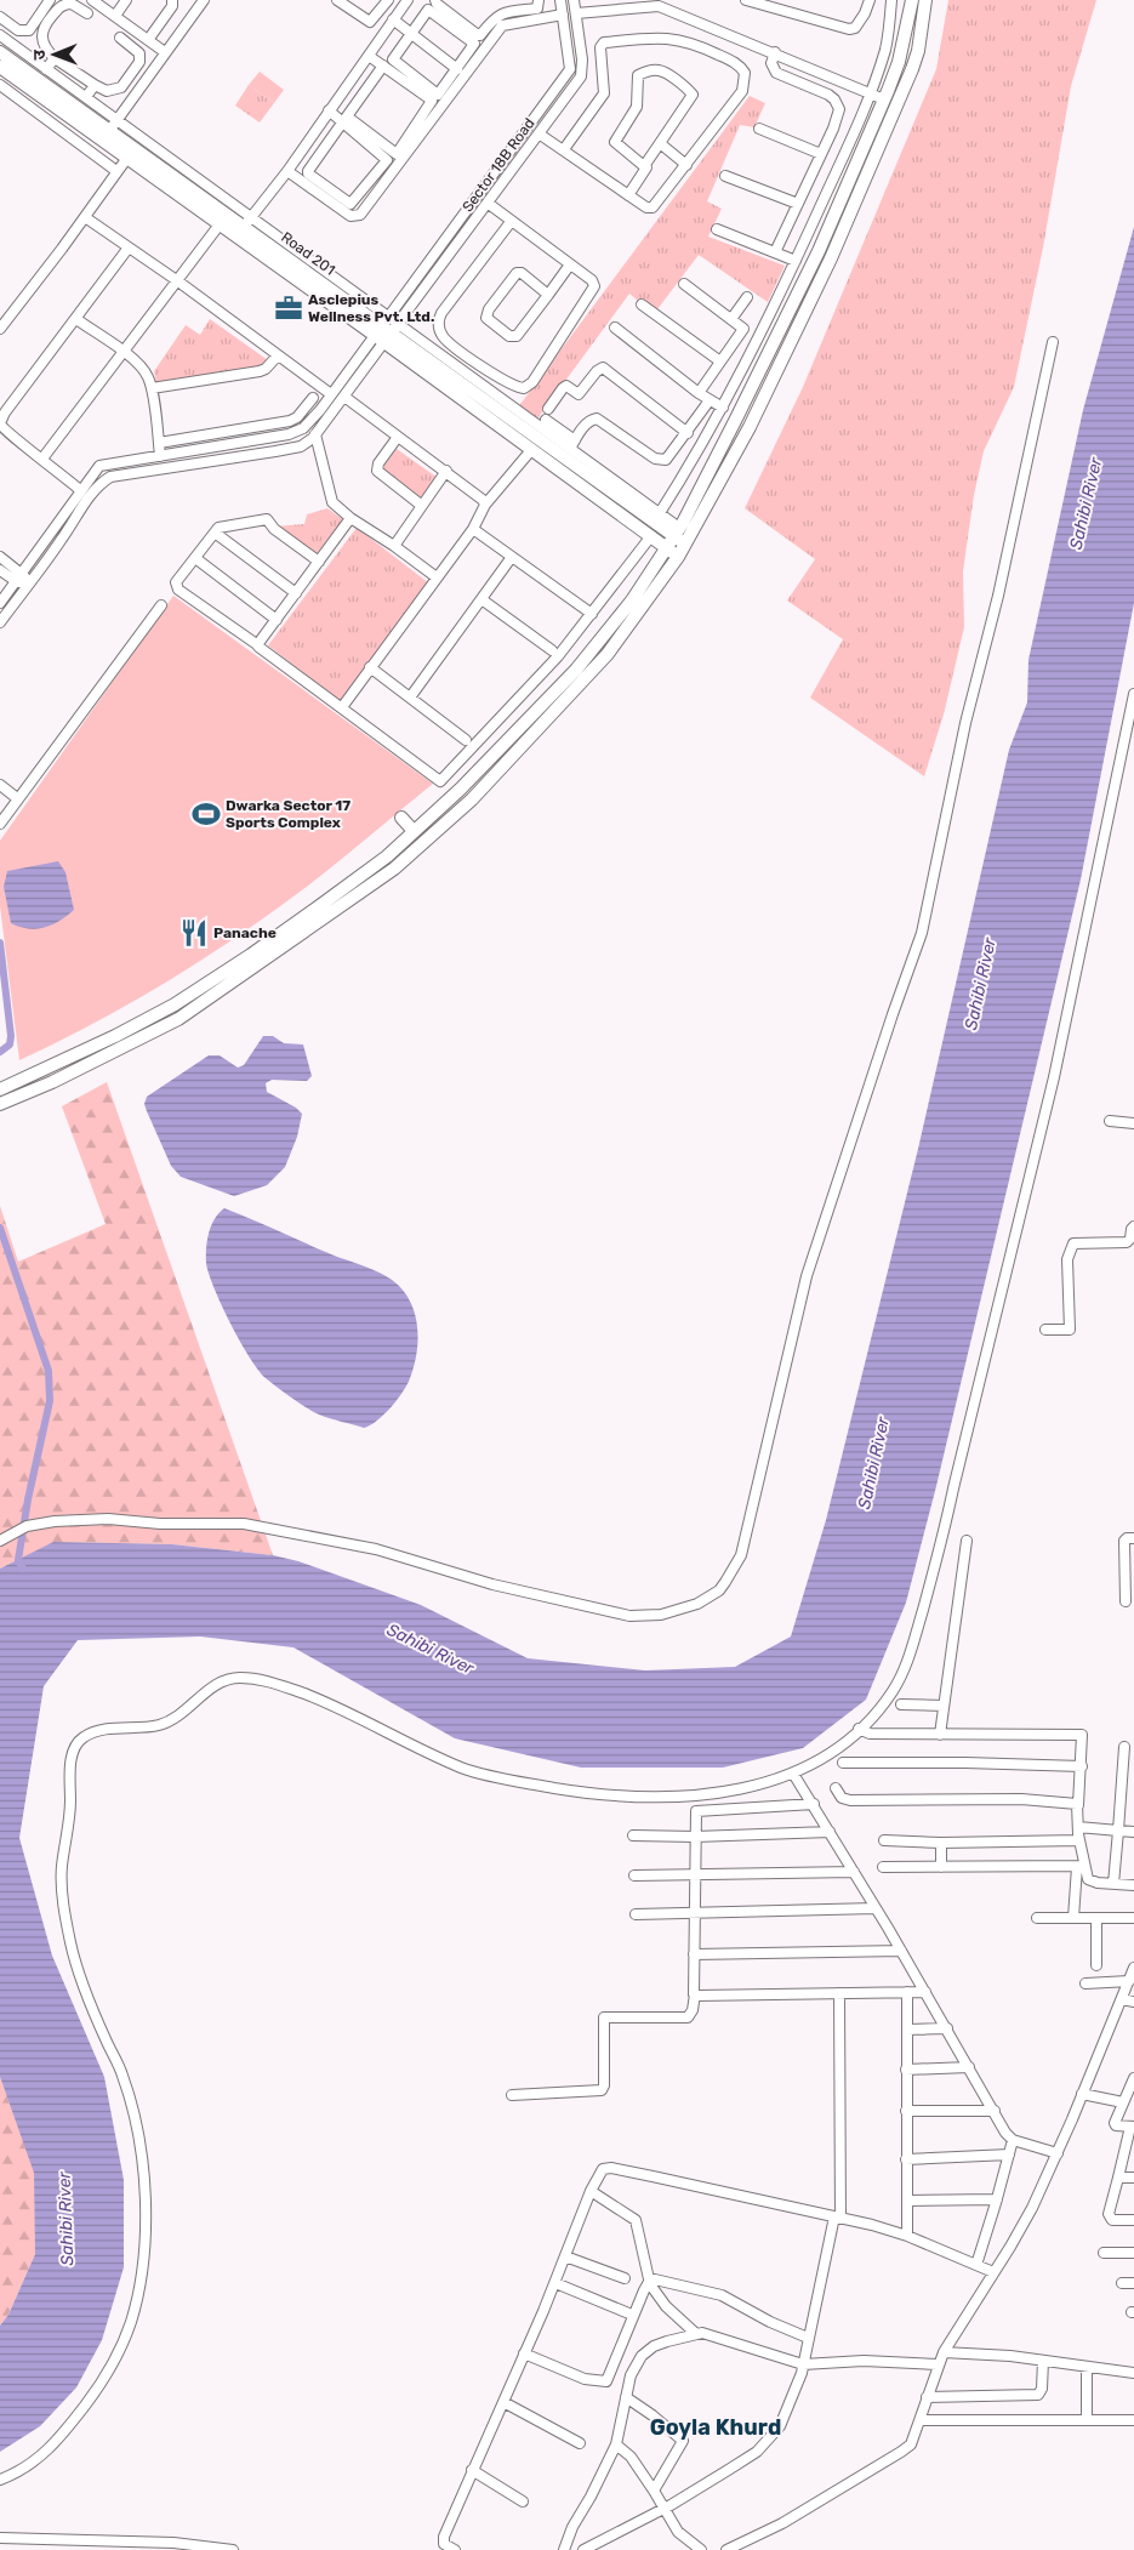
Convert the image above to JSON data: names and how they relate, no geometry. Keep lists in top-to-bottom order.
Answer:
{
  "streets": {
    "main road": ["Road 201"],
    "street": ["Sector 18B Road"]
  },
  "crossings": [
    ["Sector 18B Road", "Road 201"]
  ],
  "districts": ["Goyla Khurd"],
  "water": ["Sahibi River"],
  "places": {
    "office": ["Asclepius Wellness Pvt. Ltd."],
    "sports": ["Dwarka Sector 17 Sports Complex"],
    "restaurant": ["Panache"]
  },
  "north": "left"
}
